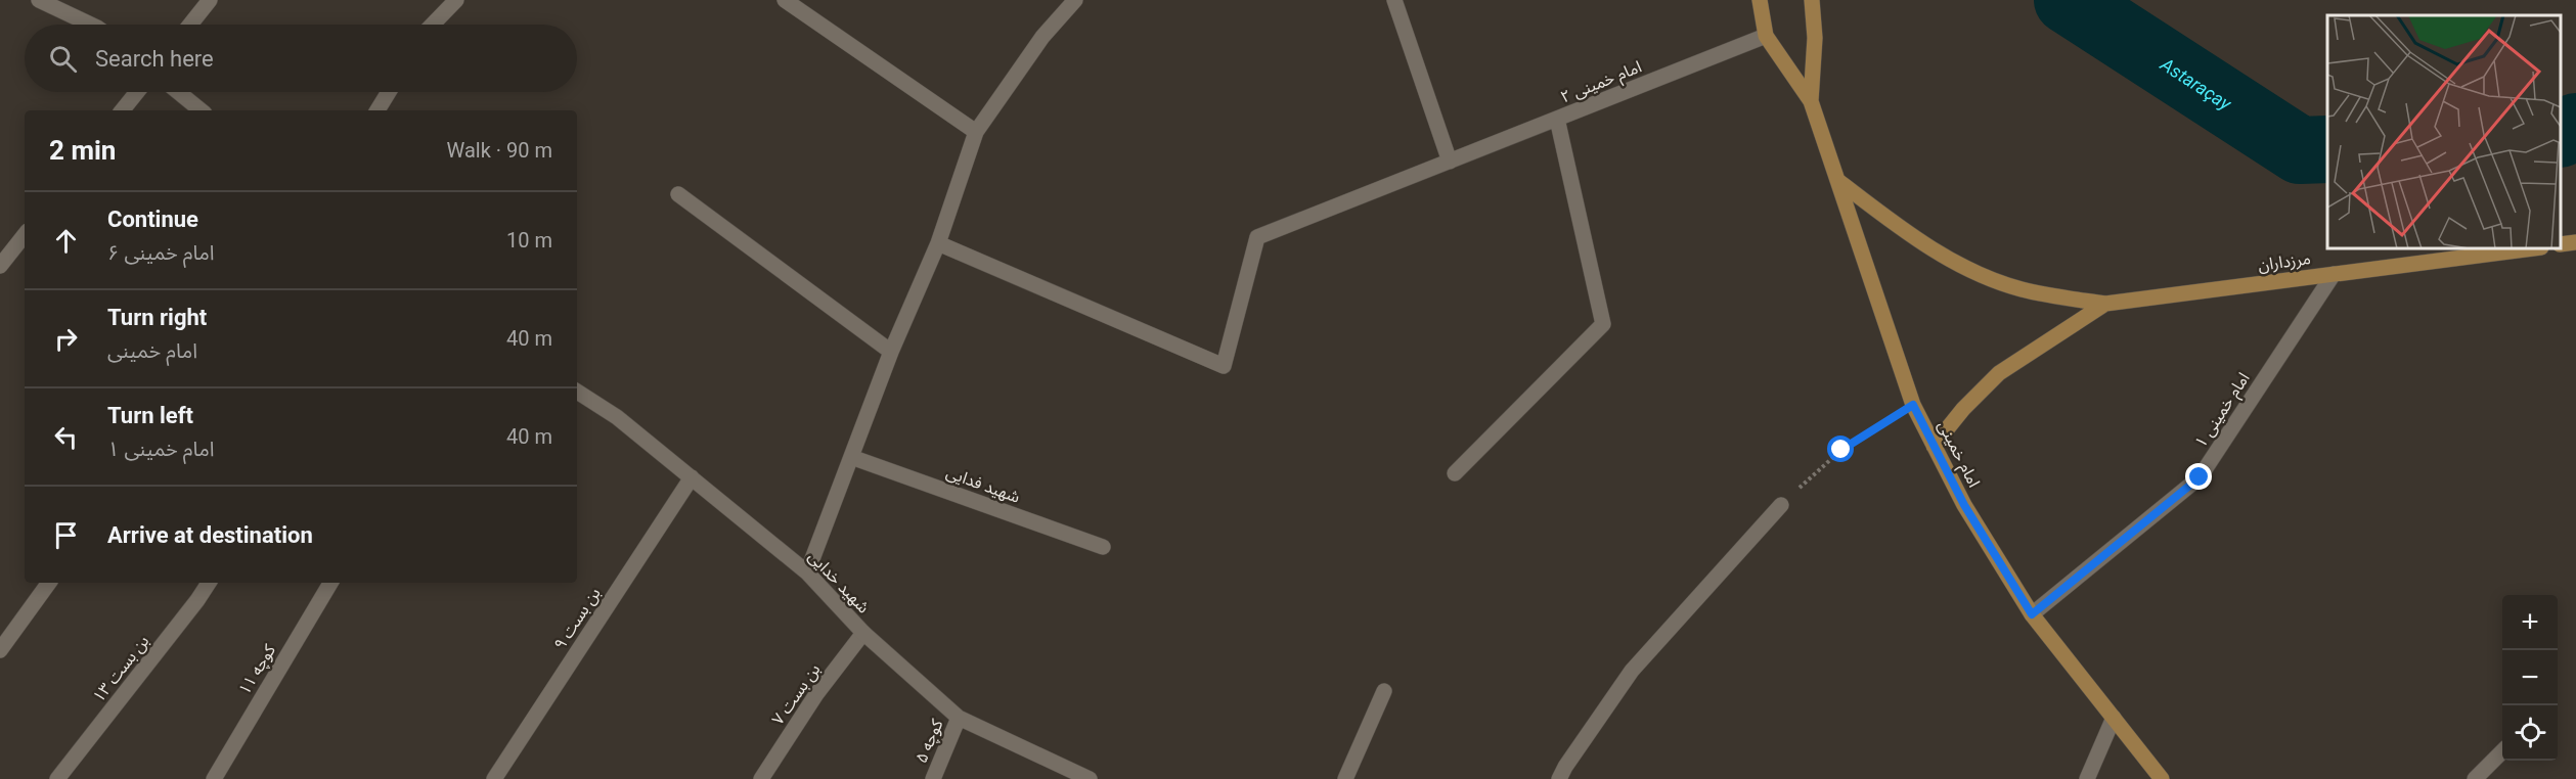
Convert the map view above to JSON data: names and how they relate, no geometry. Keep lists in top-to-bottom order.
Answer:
{
  "streets": {
    "street": [
      "امام خمینی ۲",
      "مرزداران",
      "امام خمینی ۱",
      "امام خمینی",
      "شهید فدایی",
      "شهید خدایی",
      "بن بست ۹",
      "بن بست ۱۳",
      "کوچه ۱۱",
      "بن بست ۷",
      "کوچه ۵"
    ]
  },
  "crossings": [
    ["امام خمینی ۲", "امام خمینی"],
    ["مرزداران", "امام خمینی ۱"],
    ["مرزداران", "امام خمینی"],
    ["امام خمینی ۱", "امام خمینی"],
    ["شهید خدایی", "بن بست ۹"],
    ["شهید خدایی", "بن بست ۷"],
    ["شهید خدایی", "کوچه ۵"]
  ],
  "water": ["Astaraçay"],
  "page": {
    "search": "Search here",
    "heading": ["2 min", "Walk · 90 m"],
    "list": [
      ["Continue", "امام خمینی ۶", "10 m"],
      ["Turn right", "امام خمینی", "40 m"],
      ["Turn left", "امام خمینی ۱", "40 m"],
      "Arrive at destination"
    ],
    "map_buttons": ["+", "−"]
  }
}
